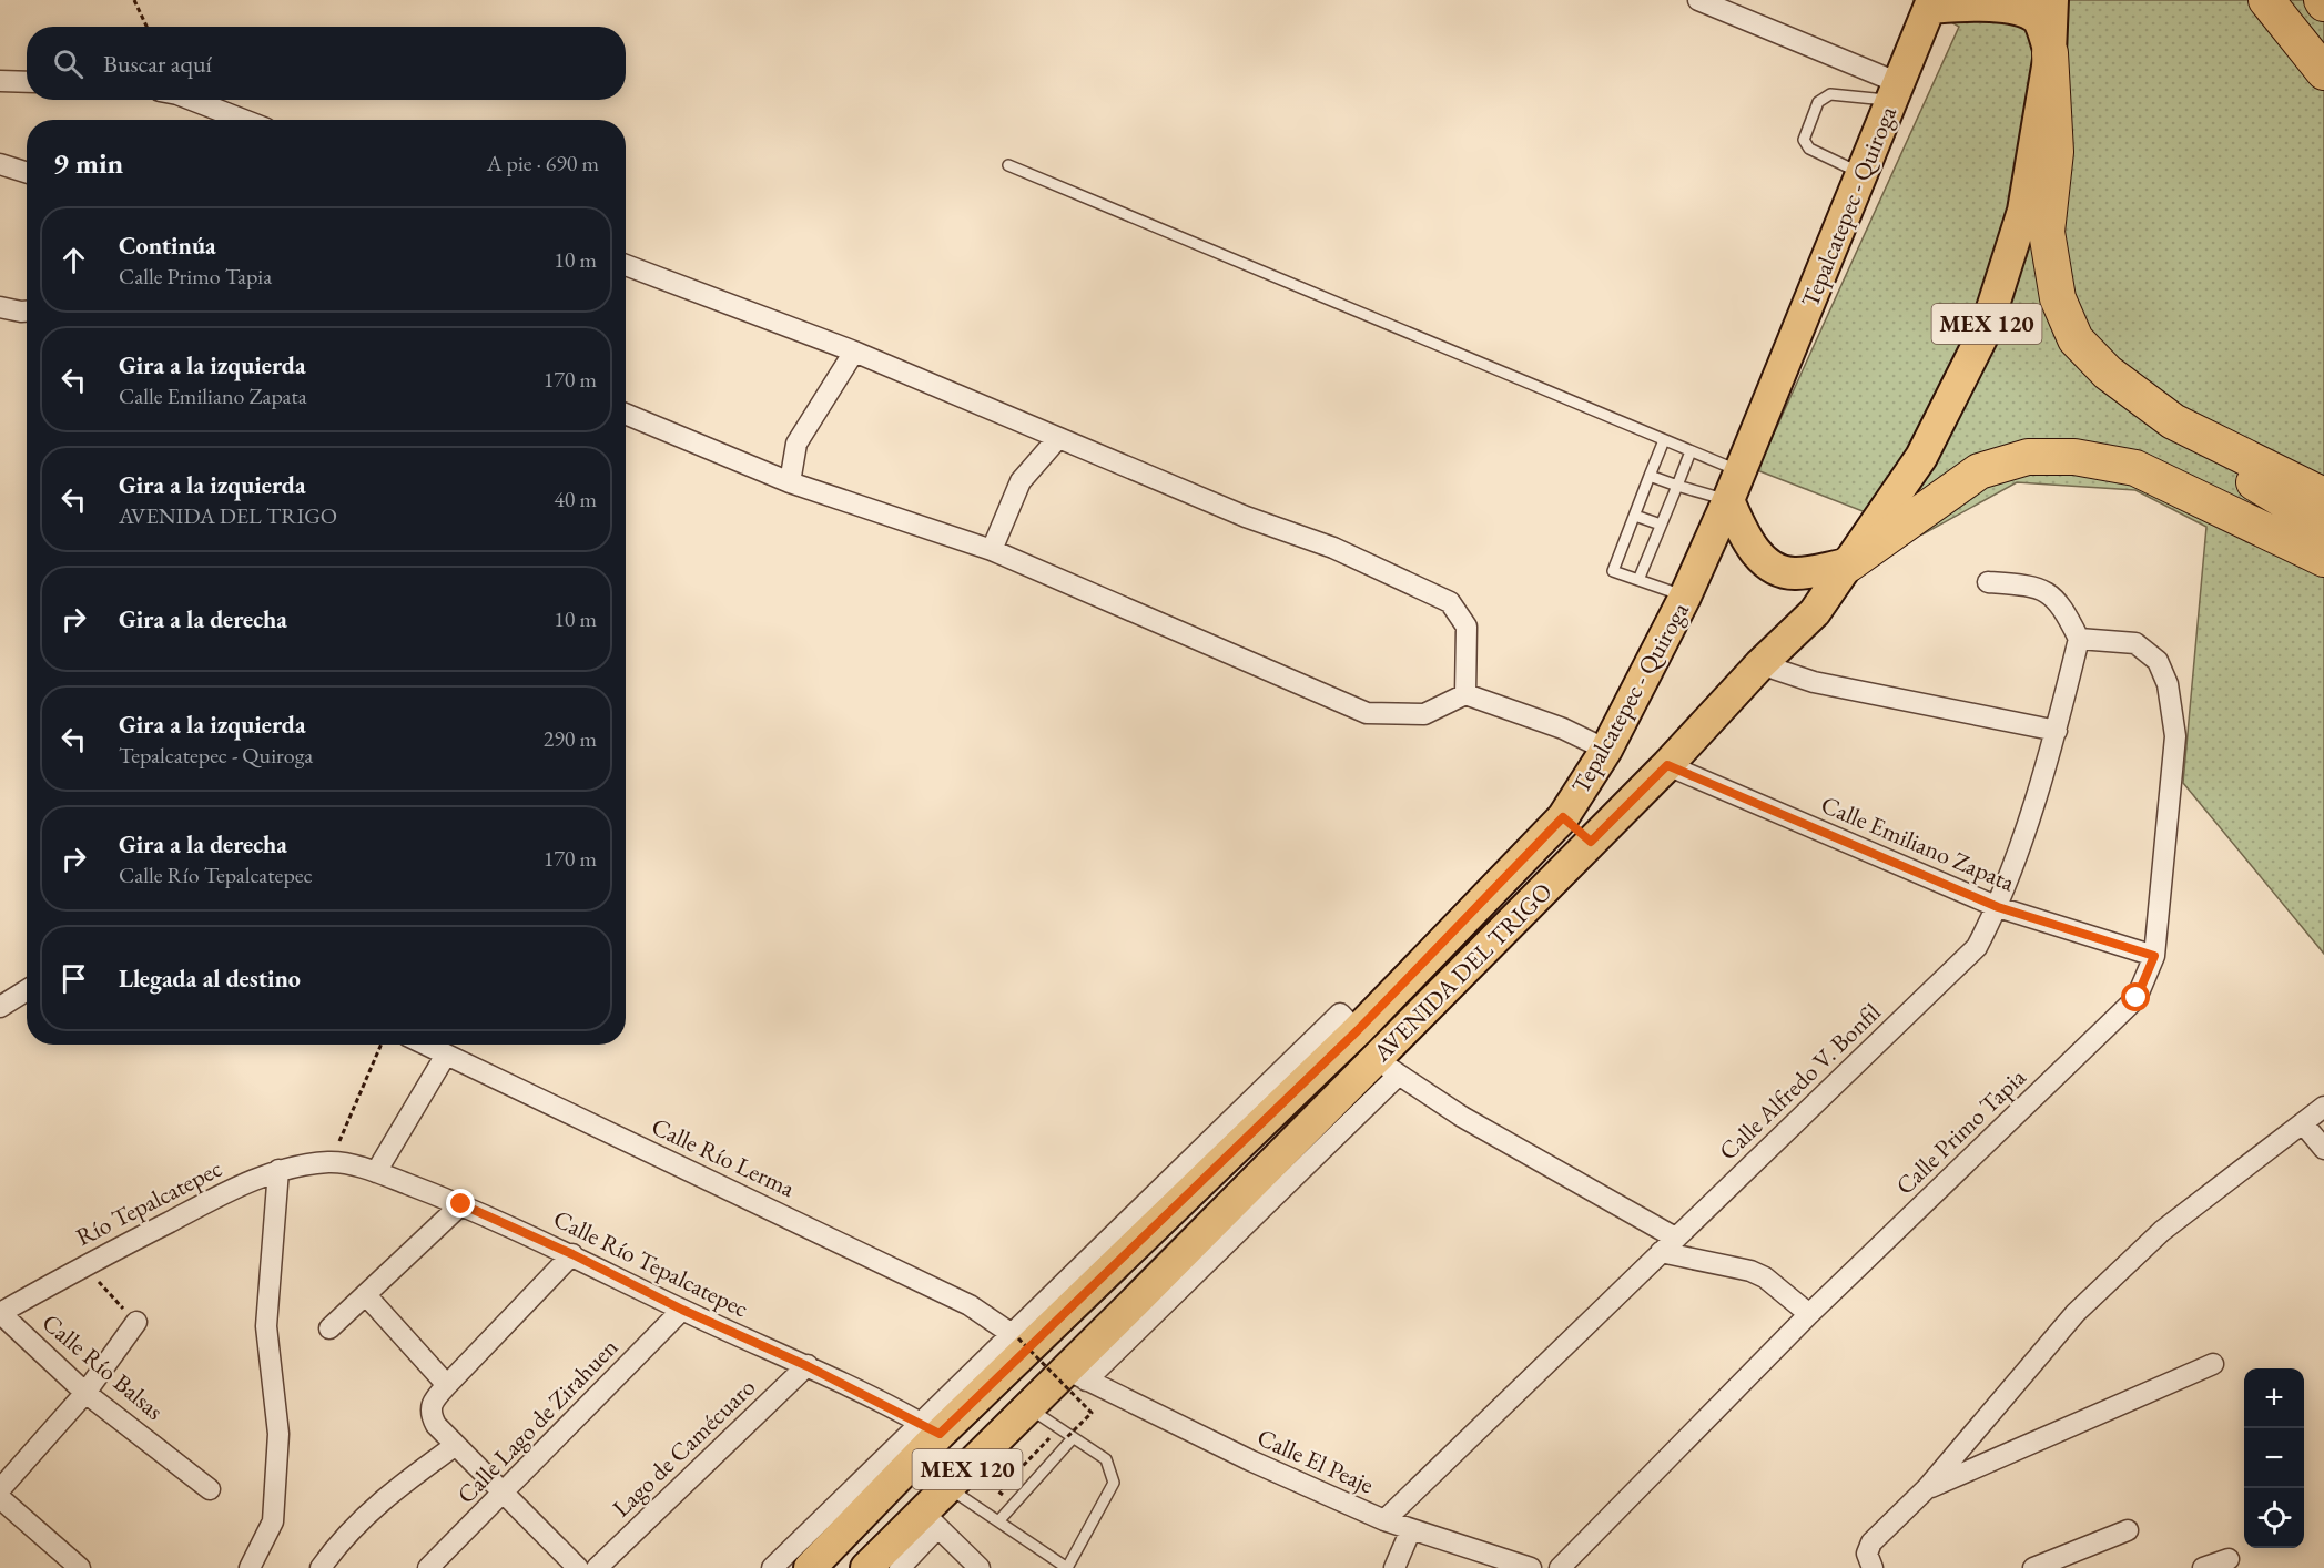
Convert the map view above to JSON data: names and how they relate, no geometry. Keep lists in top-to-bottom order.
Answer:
{
  "streets": {
    "main road": ["Tepalcatepec - Quiroga", "MEX 120", "AVENIDA DEL TRIGO"],
    "street": [
      "Calle Emiliano Zapata",
      "Calle Alfredo V. Bonfil",
      "Calle Primo Tapia",
      "Calle Río Lerma",
      "Río Tepalcatepec",
      "Calle Río Tepalcatepec",
      "Calle Río Balsas",
      "Calle Lago de Zirahuen",
      "Lago de Camécuaro",
      "Calle El Peaje"
    ]
  },
  "crossings": [
    ["Tepalcatepec - Quiroga", "Calle Río Tepalcatepec"],
    ["MEX 120", "AVENIDA DEL TRIGO"],
    ["MEX 120", "Calle El Peaje"],
    ["Calle Emiliano Zapata", "AVENIDA DEL TRIGO"],
    ["Calle Emiliano Zapata", "Calle Alfredo V. Bonfil"],
    ["Calle Emiliano Zapata", "Calle Primo Tapia"],
    ["AVENIDA DEL TRIGO", "Calle El Peaje"],
    ["Calle Alfredo V. Bonfil", "Calle Primo Tapia"],
    ["Calle Alfredo V. Bonfil", "Calle El Peaje"],
    ["Río Tepalcatepec", "Calle Río Tepalcatepec"],
    ["Río Tepalcatepec", "Calle Río Balsas"],
    ["Calle Río Tepalcatepec", "Calle Lago de Zirahuen"],
    ["Calle Río Tepalcatepec", "Lago de Camécuaro"]
  ],
  "page": {
    "search": "Buscar aquí",
    "heading": ["9 min", "A pie · 690 m"],
    "list": [
      ["Continúa", "Calle Primo Tapia", "10 m"],
      ["Gira a la izquierda", "Calle Emiliano Zapata", "170 m"],
      ["Gira a la izquierda", "AVENIDA DEL TRIGO", "40 m"],
      ["Gira a la derecha", "10 m"],
      ["Gira a la izquierda", "Tepalcatepec - Quiroga", "290 m"],
      ["Gira a la derecha", "Calle Río Tepalcatepec", "170 m"],
      "Llegada al destino"
    ],
    "map_buttons": ["+", "−"]
  }
}
